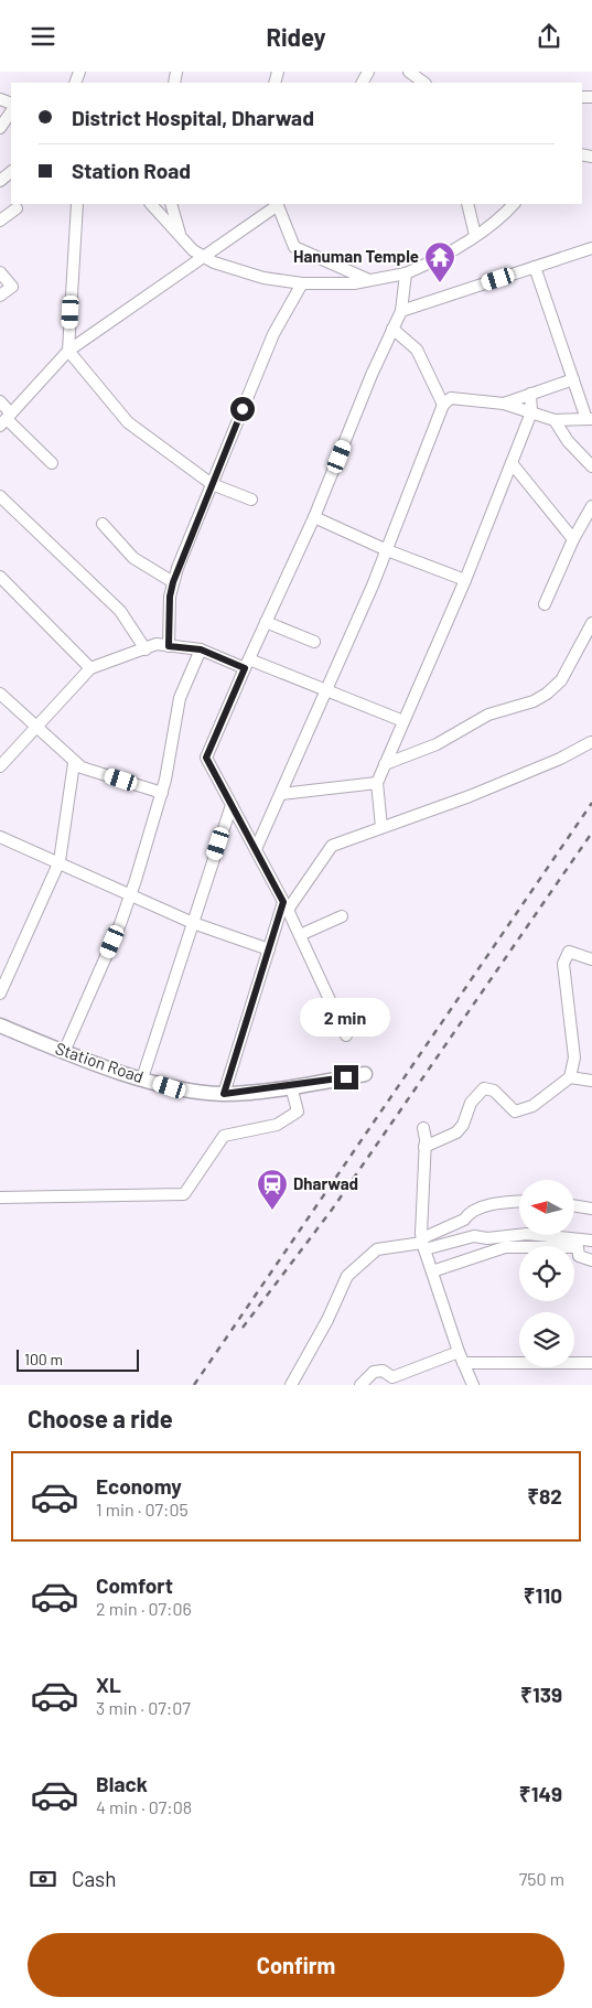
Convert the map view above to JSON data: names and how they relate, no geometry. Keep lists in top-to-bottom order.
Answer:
{
  "streets": {
    "main road": ["Station Road"]
  },
  "places": {
    "temple": ["Hanuman Temple"],
    "station": ["Dharwad"]
  },
  "scale_bar": "100 m",
  "north": "left",
  "page": {
    "header": "Ridey",
    "banner": ["District Hospital, Dharwad", "Station Road"],
    "bubble": "2 min",
    "scale": "100 m",
    "heading": "Choose a ride",
    "list": [
      {
        "name": "Economy",
        "note": "1 min · 07:05",
        "value": "₹82"
      },
      {
        "name": "Comfort",
        "note": "2 min · 07:06",
        "value": "₹110"
      },
      {
        "name": "XL",
        "note": "3 min · 07:07",
        "value": "₹139"
      },
      {
        "name": "Black",
        "note": "4 min · 07:08",
        "value": "₹149"
      }
    ],
    "pay": ["Cash", "750 m"],
    "buttons": "Confirm"
  }
}
